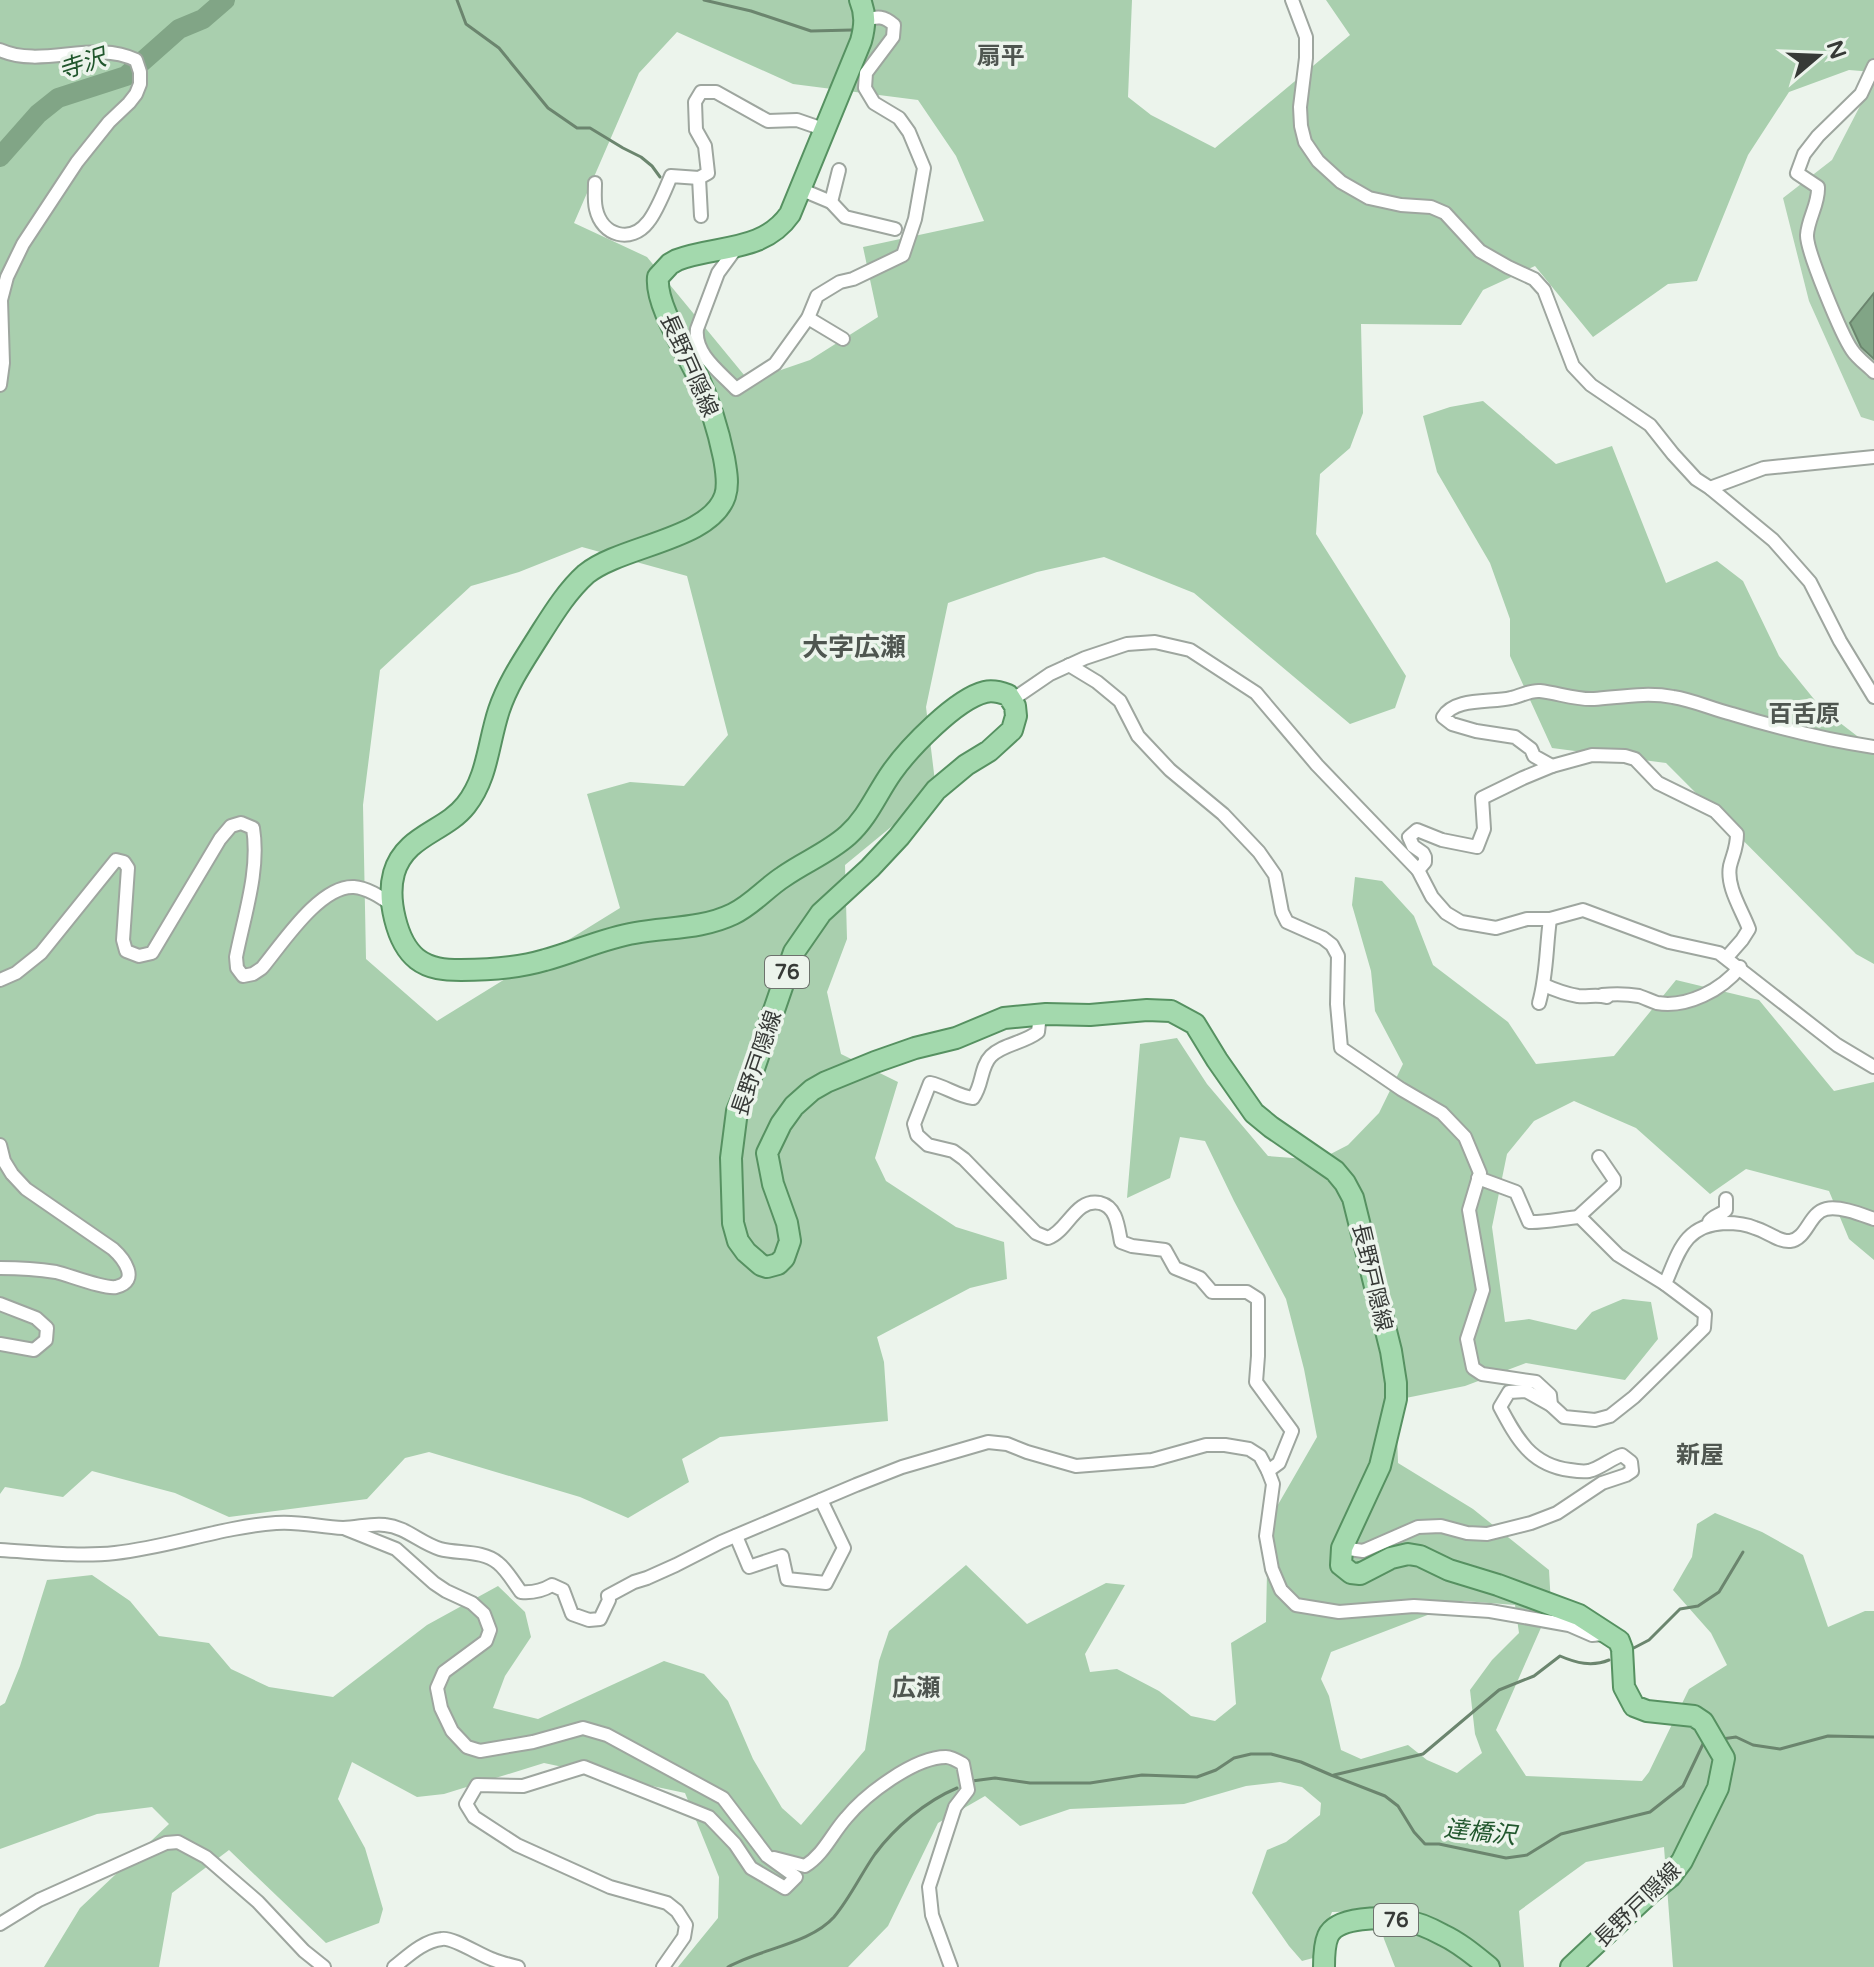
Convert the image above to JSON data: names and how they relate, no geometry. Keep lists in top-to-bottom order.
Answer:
{
  "streets": {
    "main road": ["長野戸隠線", "76"]
  },
  "districts": [
    "扇平",
    "大字広瀬",
    "百舌原",
    "新屋",
    "広瀬"
  ],
  "water": ["寺沢", "達橋沢"],
  "north": "right"
}
